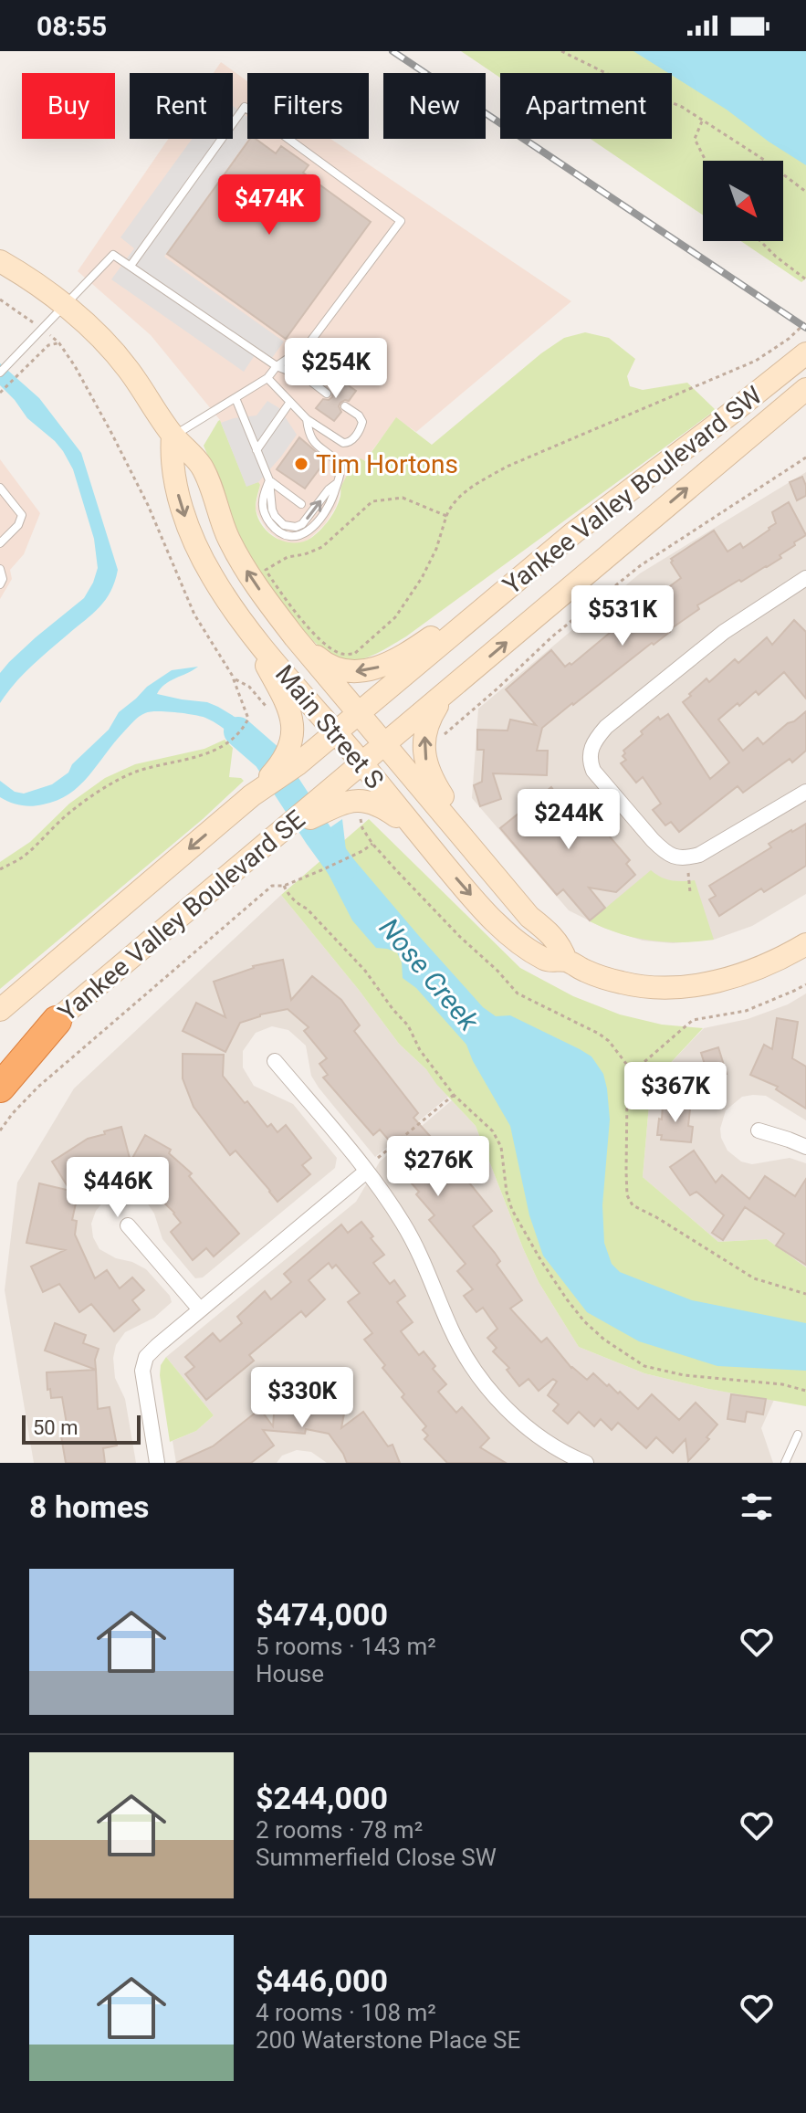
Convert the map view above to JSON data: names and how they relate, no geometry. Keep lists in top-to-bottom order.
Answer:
{
  "streets": {
    "main road": ["Yankee Valley Boulevard SW", "Main Street S", "Yankee Valley Boulevard SE"]
  },
  "crossings": [
    ["Yankee Valley Boulevard SW", "Main Street S"],
    ["Yankee Valley Boulevard SW", "Yankee Valley Boulevard SE"],
    ["Main Street S", "Yankee Valley Boulevard SE"]
  ],
  "water": ["Nose Creek"],
  "places": ["Tim Hortons"],
  "scale_bar": "50 m",
  "north": "bottom right",
  "page": {
    "status": "08:55",
    "chip": [
      "Buy",
      "Rent",
      "Filters",
      "New",
      "Apartment"
    ],
    "price": [
      "$474K",
      "$254K",
      "$531K",
      "$244K",
      "$367K",
      "$276K",
      "$446K",
      "$330K"
    ],
    "scale": "50 m",
    "heading": "8 homes",
    "list": [
      {
        "name": "$474,000",
        "note": "5 rooms · 143 m² · House"
      },
      {
        "name": "$244,000",
        "note": "2 rooms · 78 m² · Summerfield Close SW"
      },
      {
        "name": "$446,000",
        "note": "4 rooms · 108 m² · 200 Waterstone Place SE"
      }
    ]
  }
}
